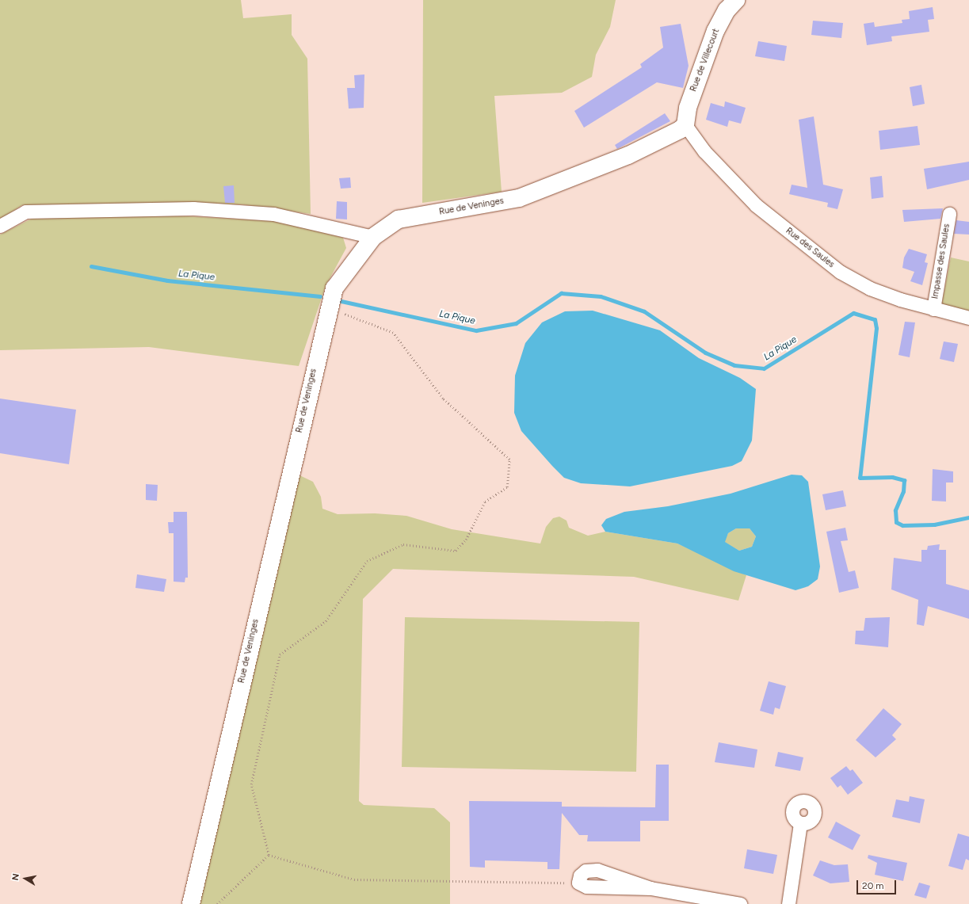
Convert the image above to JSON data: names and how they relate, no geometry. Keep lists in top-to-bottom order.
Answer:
{
  "streets": {
    "street": [
      "Rue de Villecourt",
      "Rue de Veninges",
      "Rue des Saules",
      "Impasse des Saules"
    ]
  },
  "crossings": [
    ["Rue de Villecourt", "Rue de Veninges"],
    ["Rue de Villecourt", "Rue des Saules"],
    ["Rue de Veninges", "Rue des Saules"],
    ["Rue des Saules", "Impasse des Saules"]
  ],
  "water": ["La Pique"],
  "scale_bar": "20 m",
  "north": "left"
}
